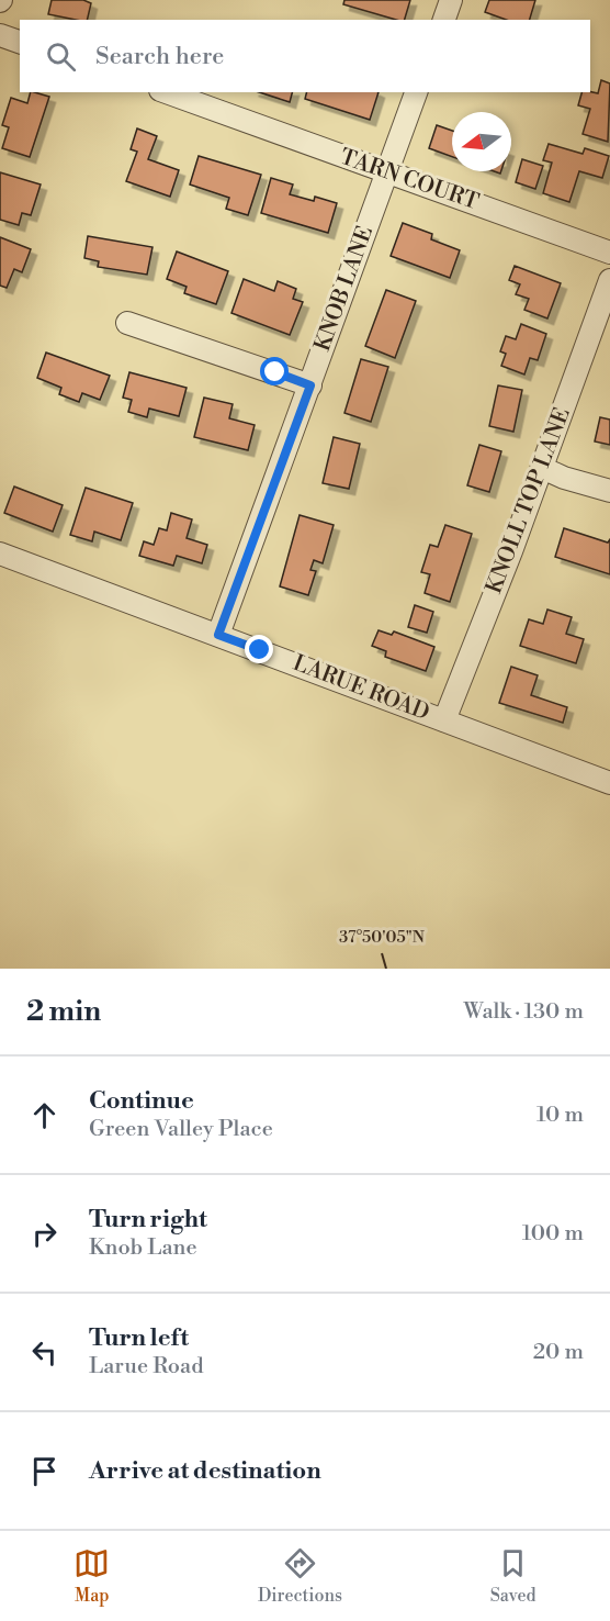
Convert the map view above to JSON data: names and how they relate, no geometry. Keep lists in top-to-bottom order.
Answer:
{
  "streets": {
    "street": [
      "TARN COURT",
      "KNOB LANE",
      "KNOLL TOP LANE",
      "LARUE ROAD"
    ]
  },
  "crossings": [
    ["TARN COURT", "KNOB LANE"],
    ["KNOB LANE", "LARUE ROAD"],
    ["KNOLL TOP LANE", "LARUE ROAD"]
  ],
  "north": "left",
  "page": {
    "search": "Search here",
    "heading": ["2 min", "Walk · 130 m"],
    "list": [
      ["Continue", "Green Valley Place", "10 m"],
      ["Turn right", "Knob Lane", "100 m"],
      ["Turn left", "Larue Road", "20 m"],
      "Arrive at destination"
    ],
    "nav": ["Map", "Directions", "Saved"]
  },
  "coordinates": ["37°50'05\"N"]
}
